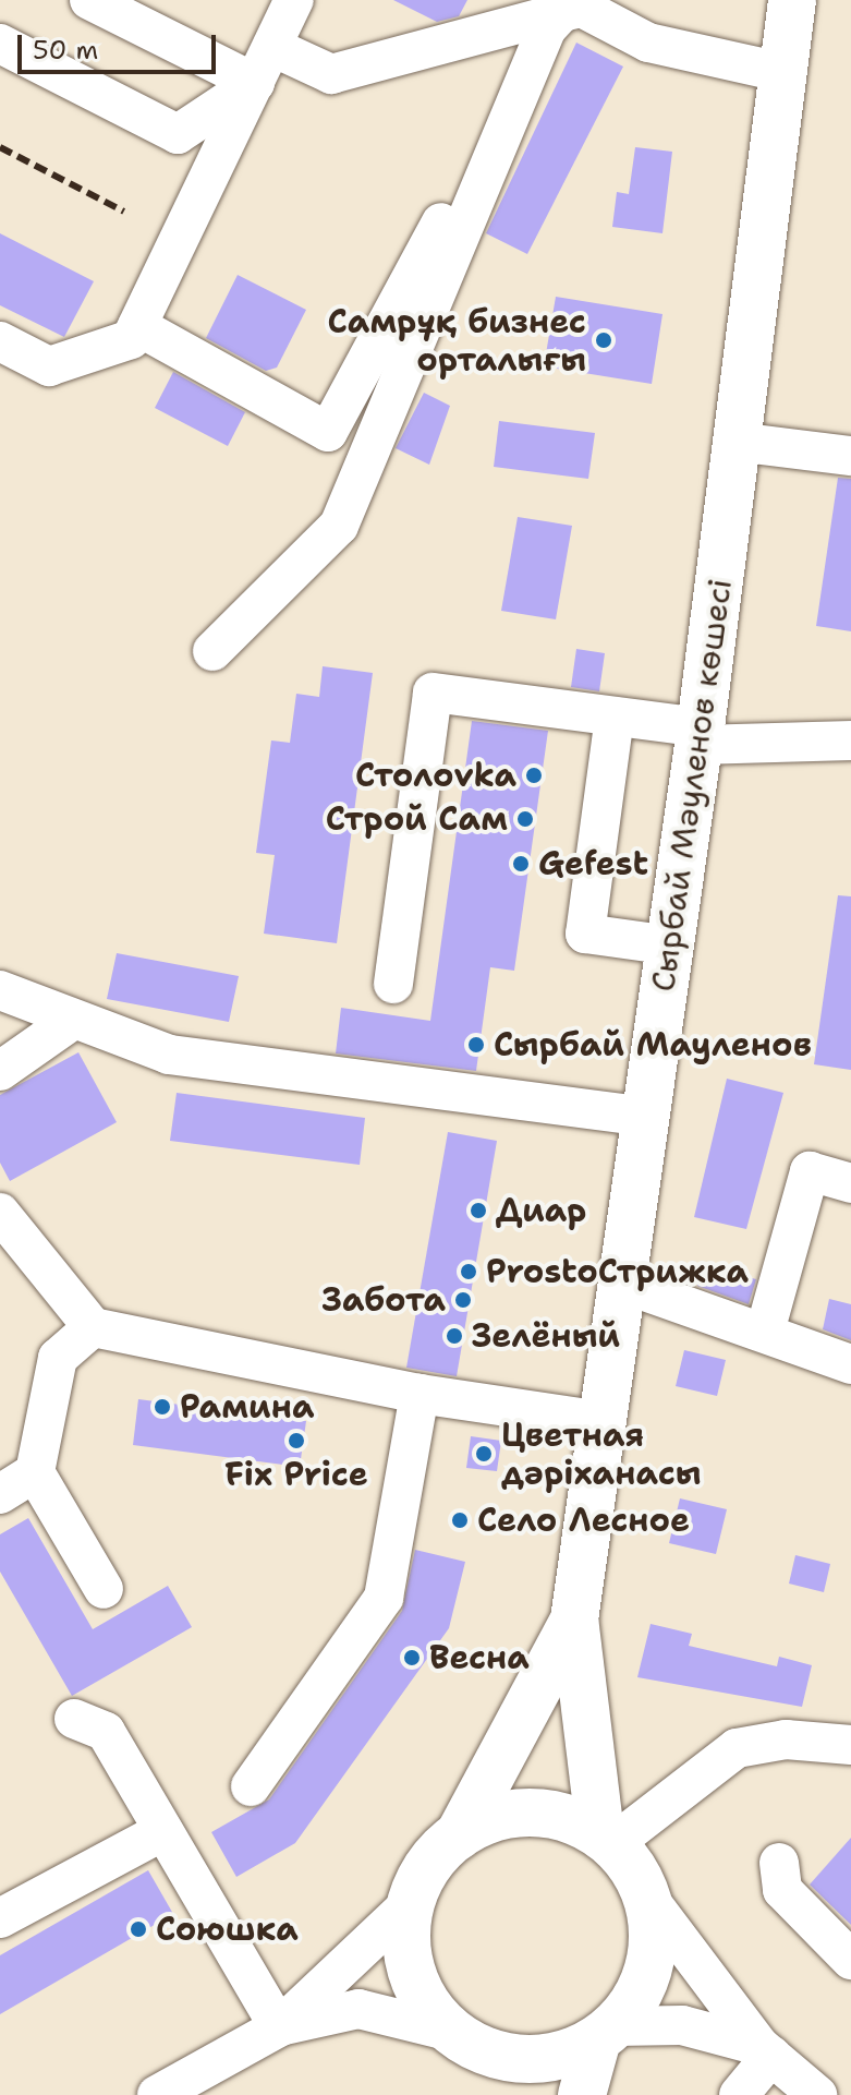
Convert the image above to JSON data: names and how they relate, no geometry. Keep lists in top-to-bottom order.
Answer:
{
  "streets": {
    "main road": ["Сырбай Мәуленов көшесі"]
  },
  "places": [
    "Самрұқ бизнес орталығы",
    "Столоvka",
    "Строй Сам",
    "Gefest",
    "Сырбай Мауленов",
    "Диар",
    "ProstoСтрижка",
    "Забота",
    "Зелёный",
    "Рамина",
    "Fix Price",
    "Цветная дәріханасы",
    "Село Лесное",
    "Весна",
    "Союшка"
  ],
  "scale_bar": "50 m"
}
